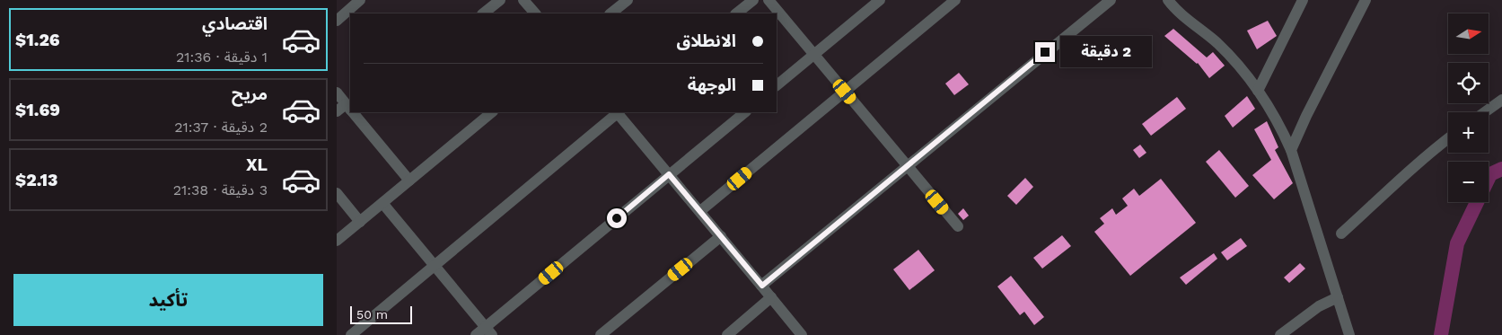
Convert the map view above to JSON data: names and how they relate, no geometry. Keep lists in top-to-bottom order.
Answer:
{
  "scale_bar": "50 m",
  "north": "right",
  "page": {
    "list": [
      {
        "name": "اقتصادي",
        "note": "1 دقيقة · 21:36",
        "value": "$1.26"
      },
      {
        "name": "مريح",
        "note": "2 دقيقة · 21:37",
        "value": "$1.69"
      },
      {
        "name": "XL",
        "note": "3 دقيقة · 21:38",
        "value": "$2.13"
      }
    ],
    "map_buttons": ["+", "−"],
    "banner": ["الانطلاق", "الوجهة"],
    "bubble": "2 دقيقة",
    "buttons": "تأكيد",
    "scale": "50 m"
  }
}
